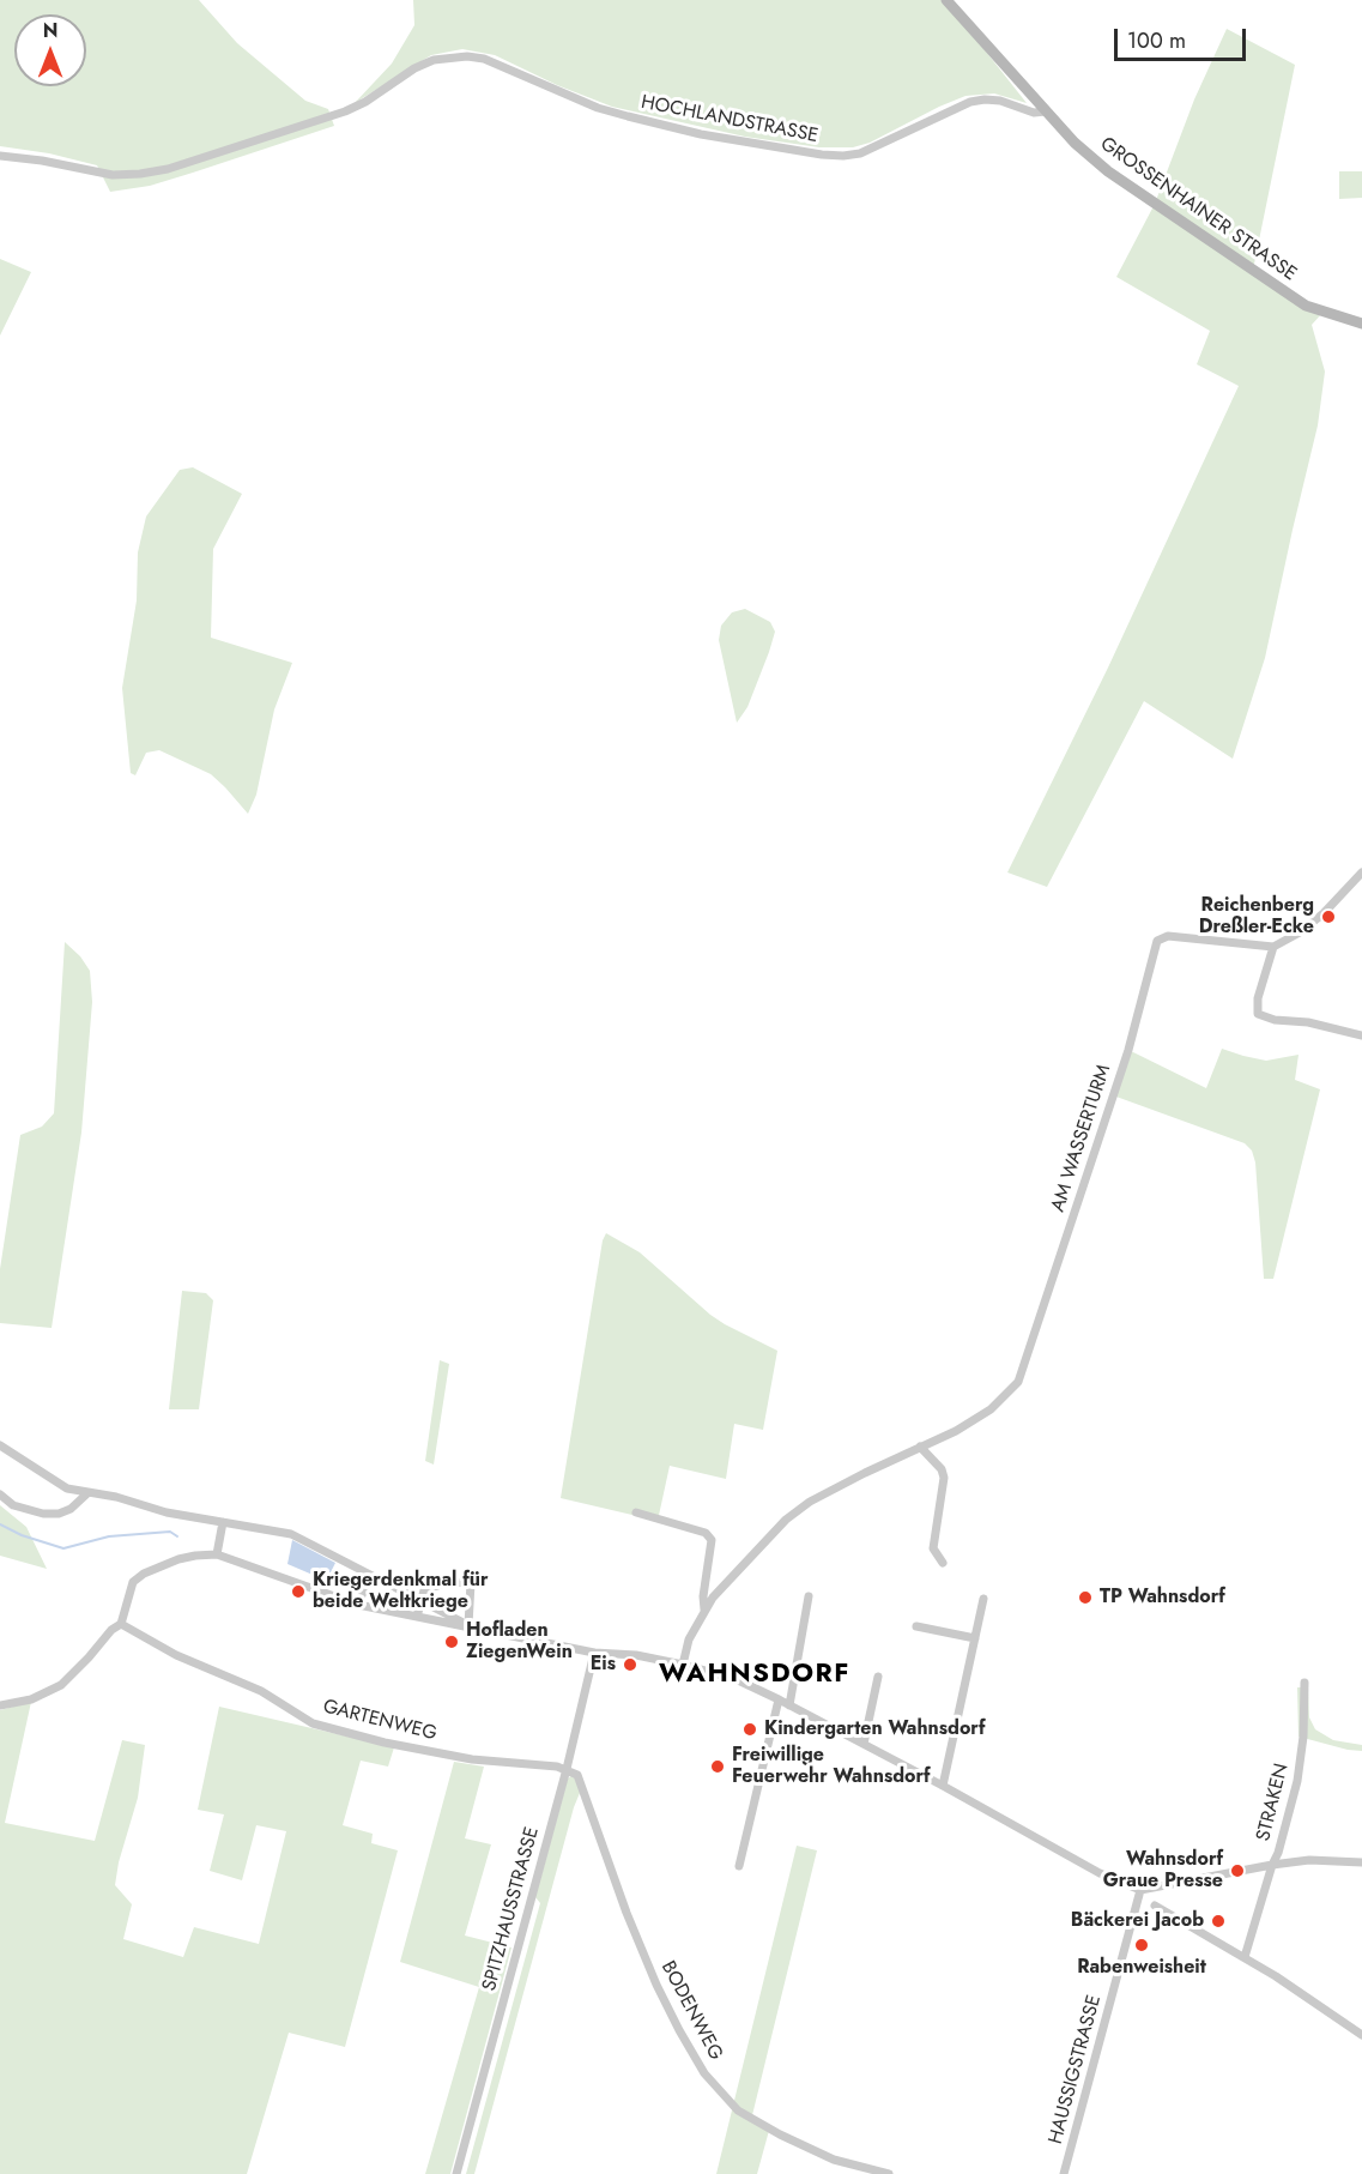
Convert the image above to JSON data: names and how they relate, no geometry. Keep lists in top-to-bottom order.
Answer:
{
  "streets": {
    "street": [
      "HOCHLANDSTRASSE",
      "GROSSENHAINER STRASSE",
      "AM WASSERTURM",
      "GARTENWEG",
      "STRAKEN",
      "SPITZHAUSSTRASSE",
      "BODENWEG",
      "HAUSSIGSTRASSE"
    ]
  },
  "crossings": [
    ["HOCHLANDSTRASSE", "GROSSENHAINER STRASSE"],
    ["GARTENWEG", "SPITZHAUSSTRASSE"],
    ["GARTENWEG", "BODENWEG"],
    ["SPITZHAUSSTRASSE", "BODENWEG"]
  ],
  "districts": ["WAHNSDORF"],
  "places": [
    "Reichenberg Dreßler-Ecke",
    "Kriegerdenkmal für beide Weltkriege",
    "TP Wahnsdorf",
    "Hofladen ZiegenWein",
    "Eis",
    "Kindergarten Wahnsdorf",
    "Freiwillige Feuerwehr Wahnsdorf",
    "Wahnsdorf Graue Presse",
    "Bäckerei Jacob",
    "Rabenweisheit"
  ],
  "scale_bar": "100 m",
  "north": "top"
}
